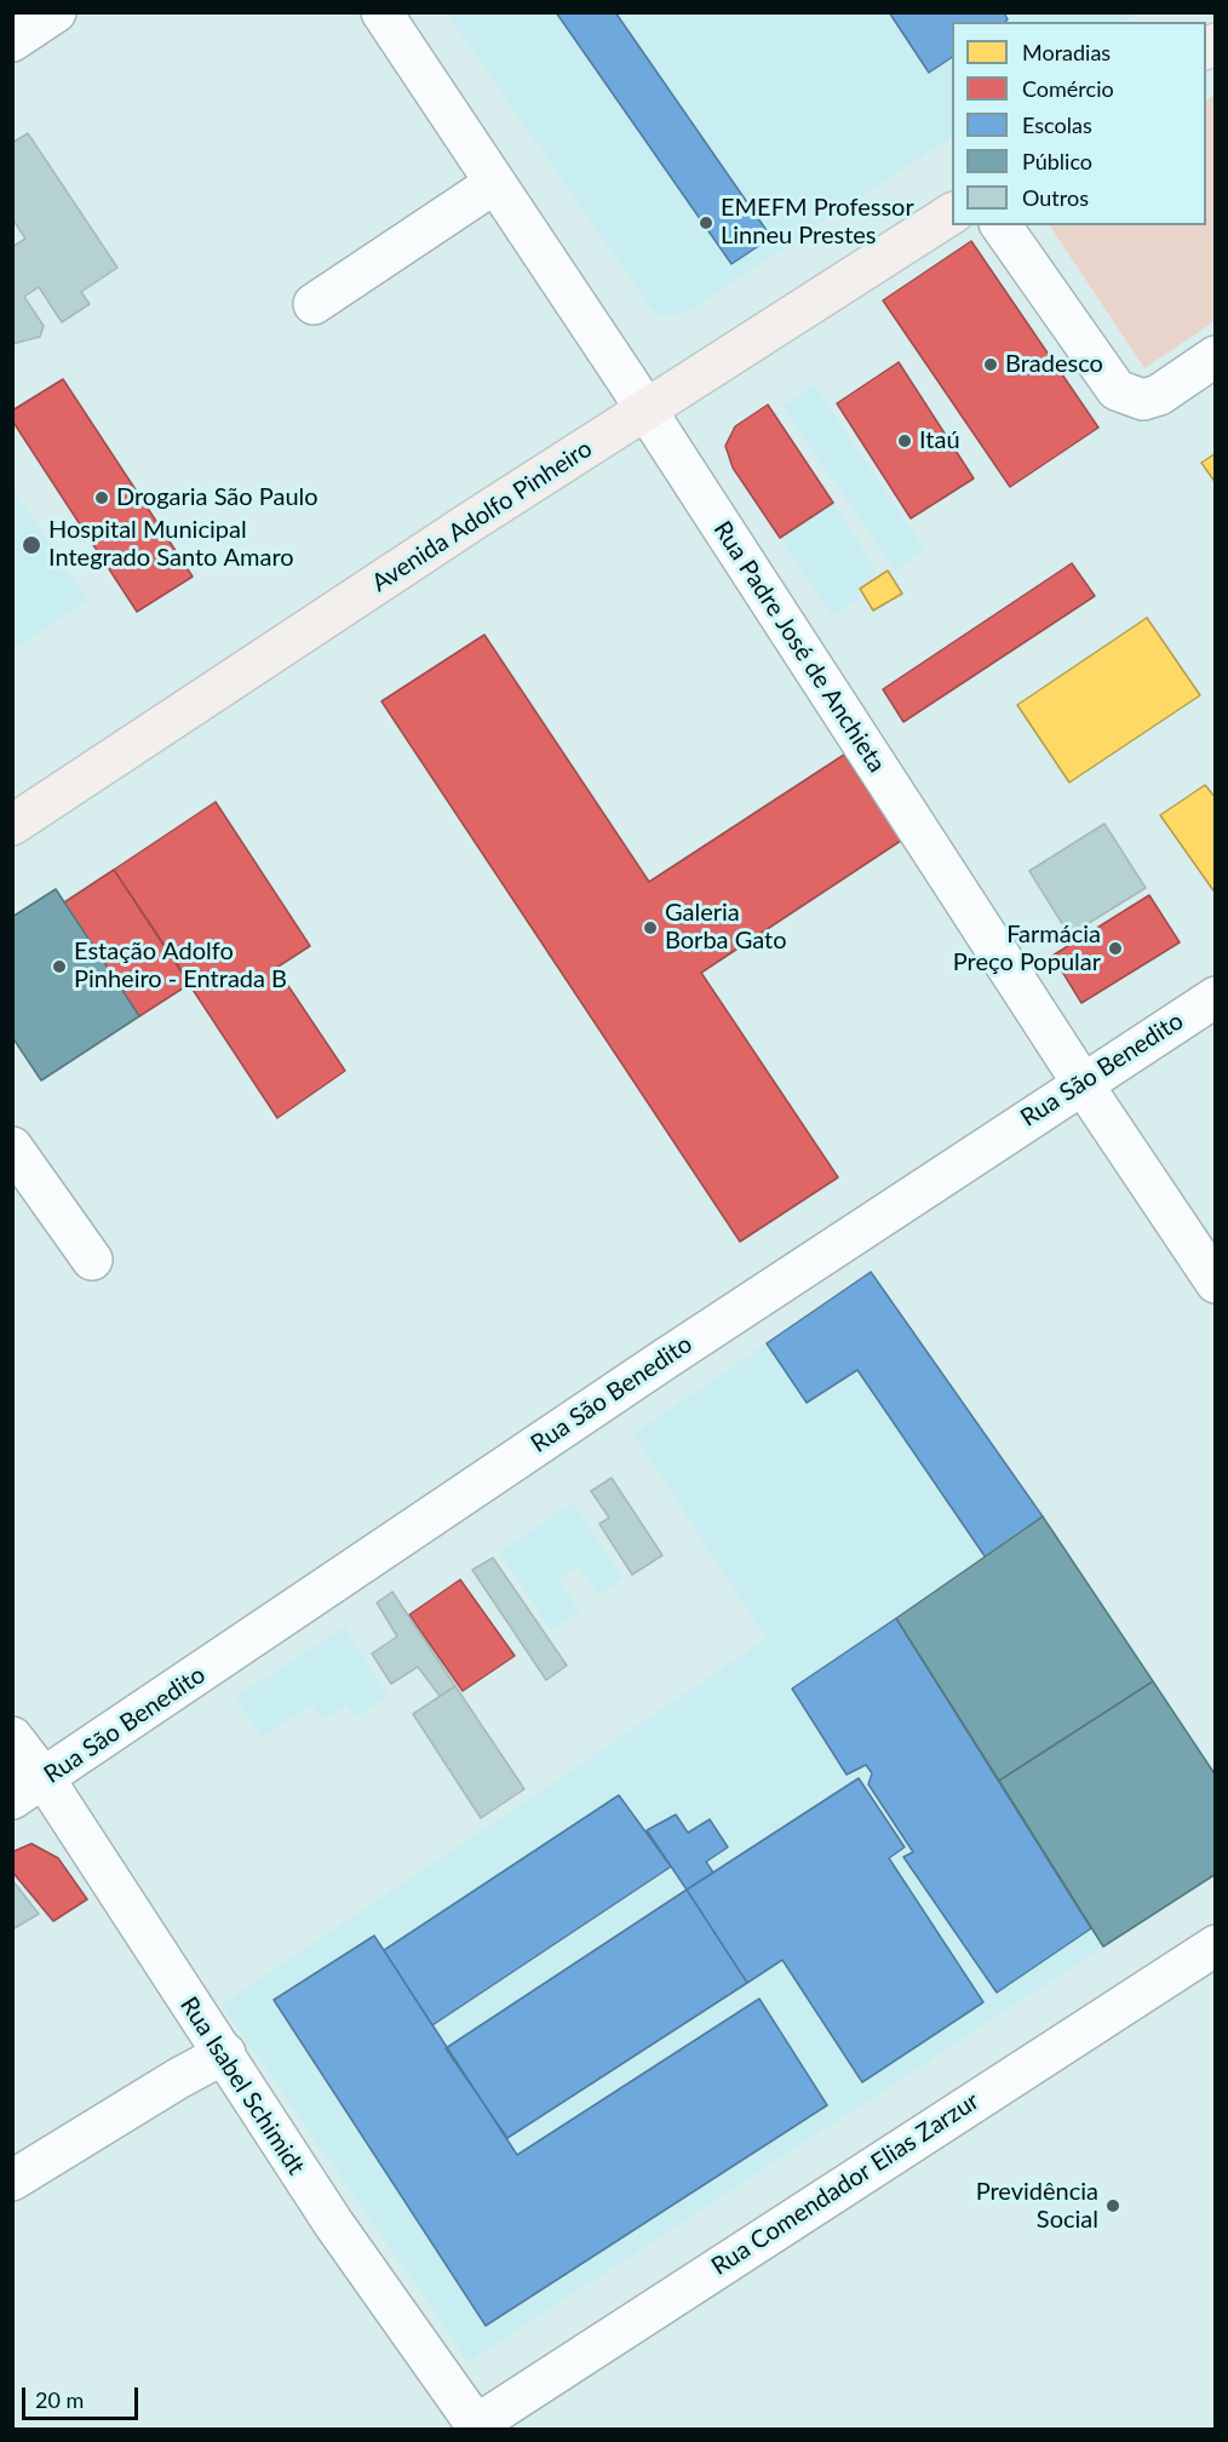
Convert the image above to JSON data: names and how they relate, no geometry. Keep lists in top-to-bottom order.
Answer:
{
  "streets": {
    "main road": ["Avenida Adolfo Pinheiro"],
    "street": [
      "Rua Padre José de Anchieta",
      "Rua São Benedito",
      "Rua Isabel Schimidt",
      "Rua Comendador Elias Zarzur"
    ]
  },
  "crossings": [
    ["Avenida Adolfo Pinheiro", "Rua Padre José de Anchieta"],
    ["Rua Padre José de Anchieta", "Rua São Benedito"],
    ["Rua São Benedito", "Rua Isabel Schimidt"],
    ["Rua Isabel Schimidt", "Rua Comendador Elias Zarzur"]
  ],
  "places": [
    "EMEFM Professor Linneu Prestes",
    "Bradesco",
    "Itaú",
    "Drogaria São Paulo",
    "Hospital Municipal Integrado Santo Amaro",
    "Galeria Borba Gato",
    "Farmácia Preço Popular",
    "Estação Adolfo Pinheiro - Entrada B",
    "Previdência Social"
  ],
  "legend": [
    "Moradias",
    "Comércio",
    "Escolas",
    "Público",
    "Outros"
  ],
  "scale_bar": "20 m"
}
